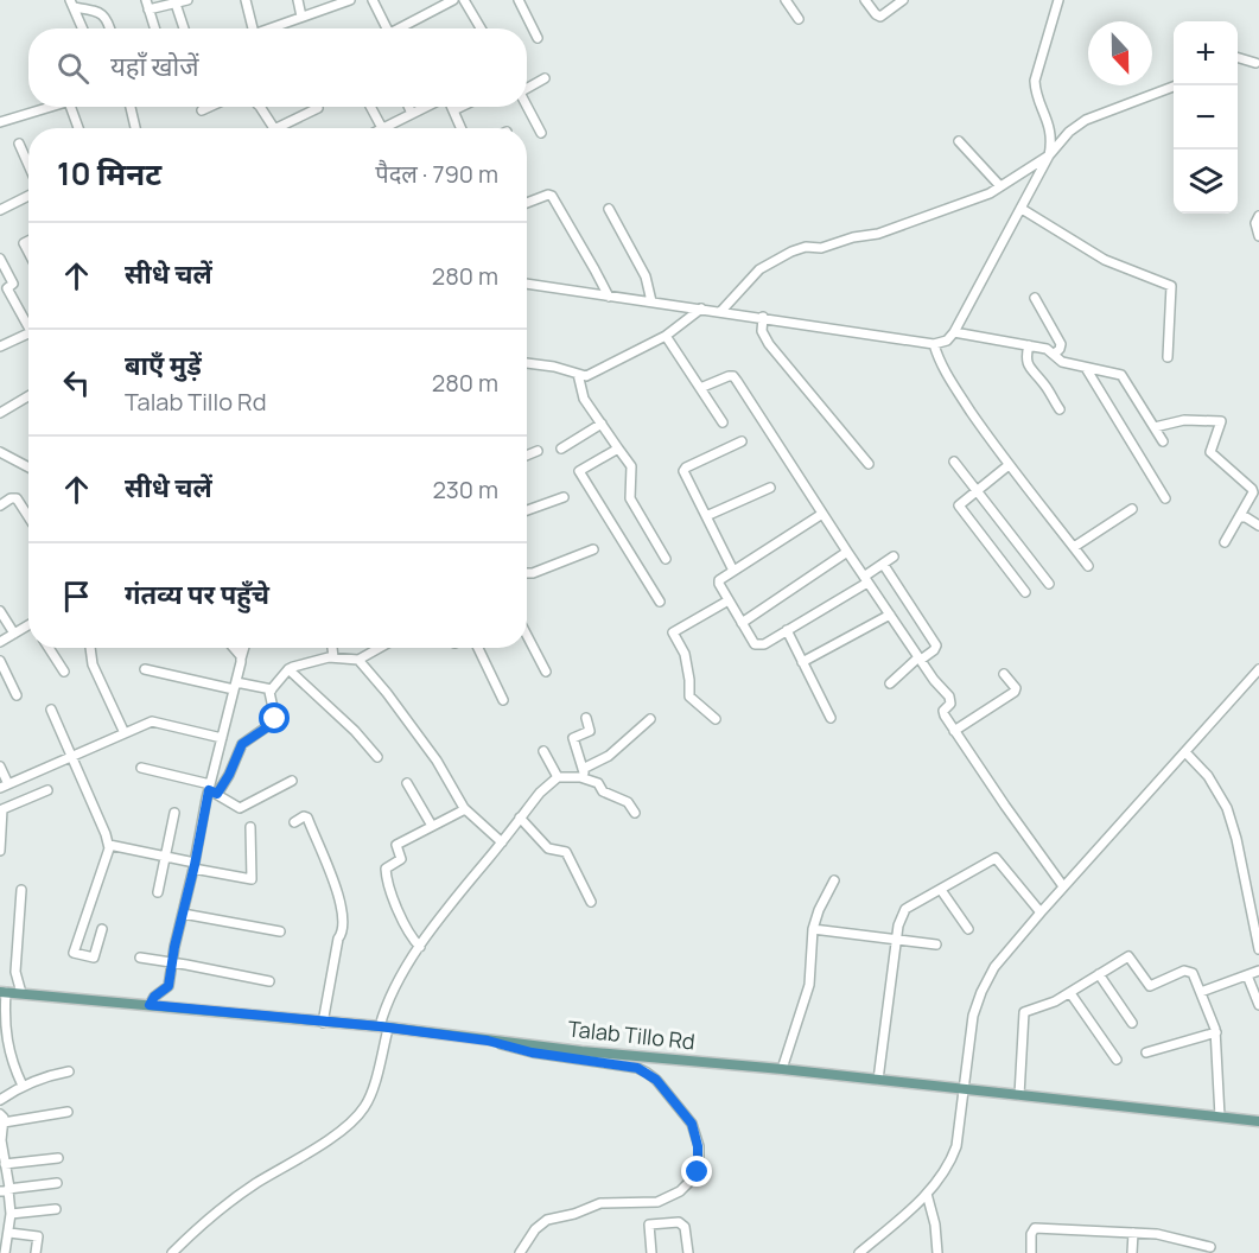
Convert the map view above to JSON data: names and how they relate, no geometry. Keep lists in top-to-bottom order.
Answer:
{
  "streets": {
    "main road": ["Talab Tillo Rd"]
  },
  "north": "bottom",
  "page": {
    "map_buttons": ["+", "−"],
    "search": "यहाँ खोजें",
    "heading": ["10 मिनट", "पैदल · 790 m"],
    "list": [
      ["सीधे चलें", "280 m"],
      ["बाएँ मुड़ें", "Talab Tillo Rd", "280 m"],
      ["सीधे चलें", "230 m"],
      "गंतव्य पर पहुँचे"
    ]
  }
}
